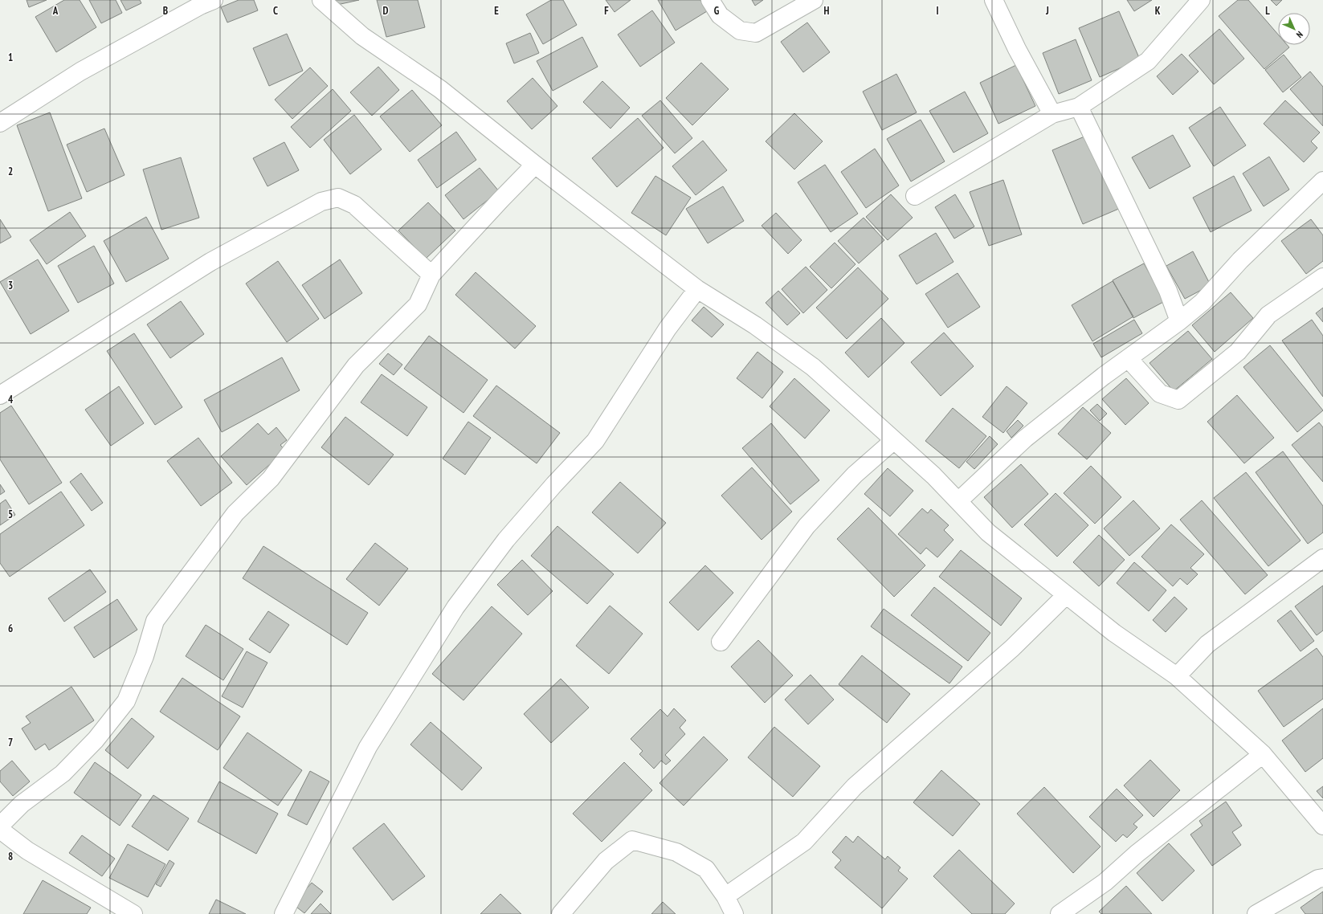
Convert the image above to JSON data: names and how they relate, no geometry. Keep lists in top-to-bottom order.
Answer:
{
  "north": "bottom right",
  "grid": {
    "columns": [
      "A",
      "B",
      "C",
      "D",
      "E",
      "F",
      "G",
      "H",
      "I",
      "J",
      "K",
      "L"
    ],
    "rows": [
      "1",
      "2",
      "3",
      "4",
      "5",
      "6",
      "7",
      "8"
    ]
  }
}
